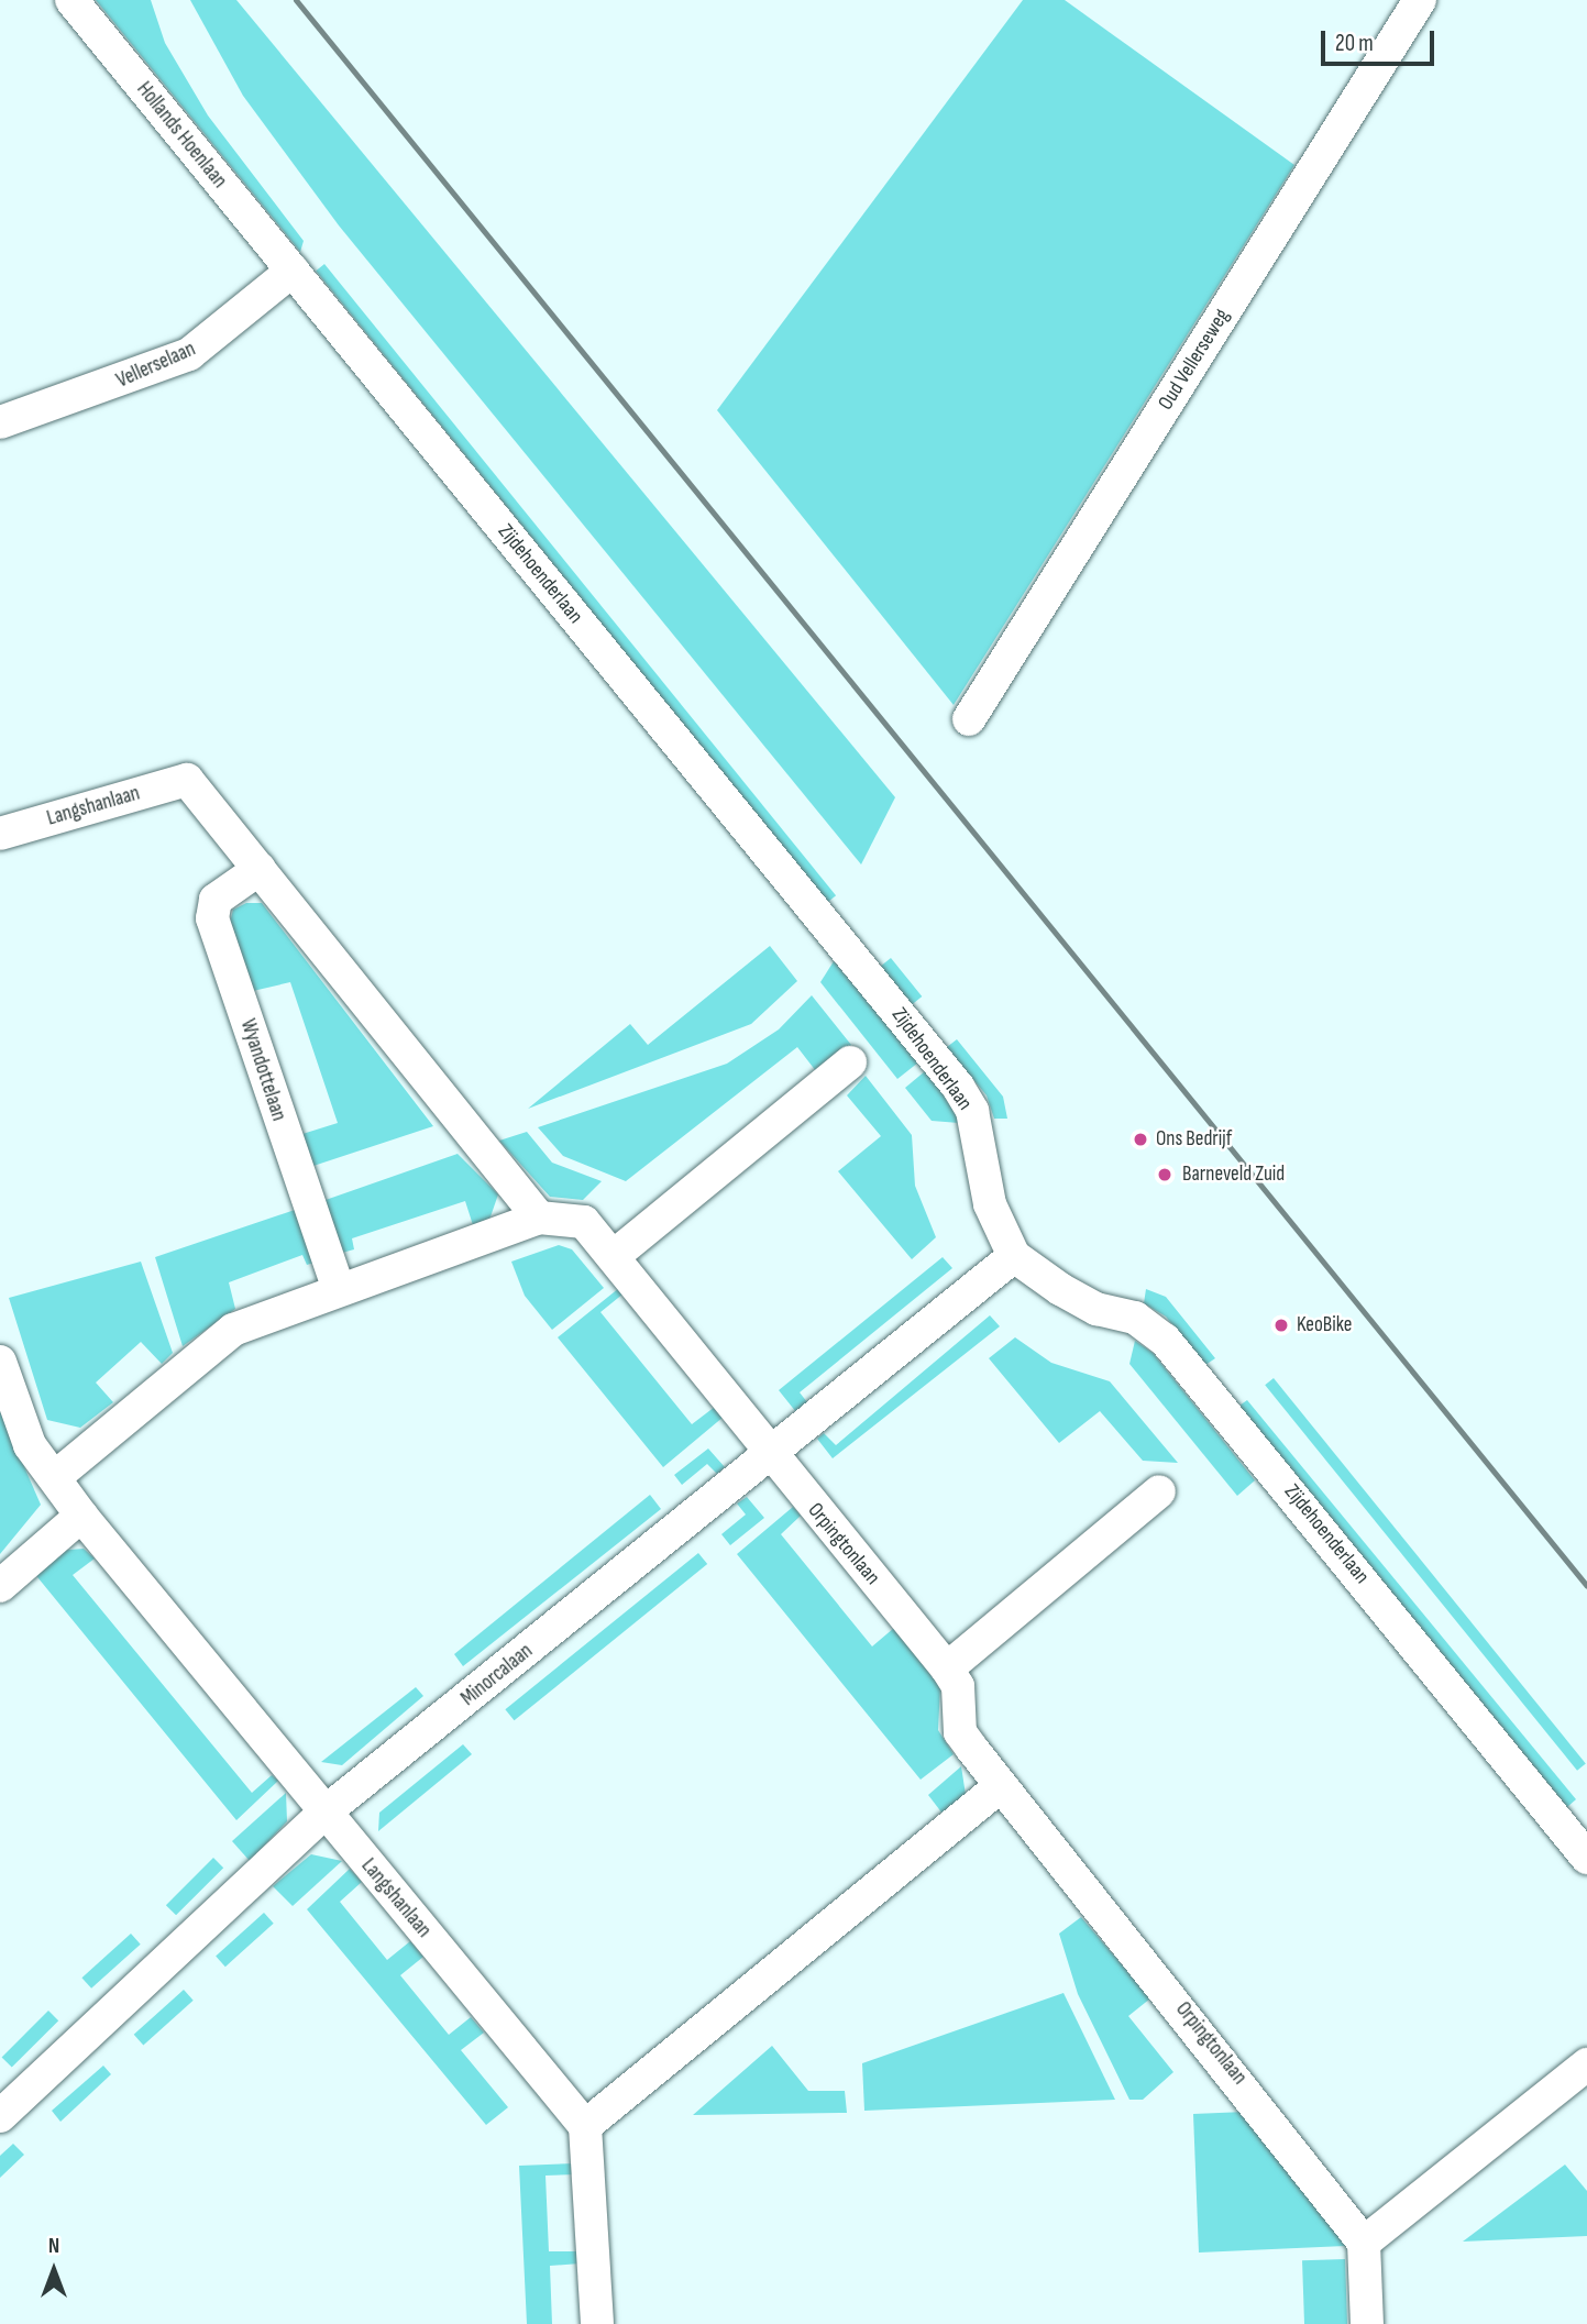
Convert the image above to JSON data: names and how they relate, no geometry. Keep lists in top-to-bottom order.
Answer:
{
  "streets": {
    "street": [
      "Hollands Hoenlaan",
      "Oud Vellerseweg",
      "Vellerselaan",
      "Zijdehoenderlaan",
      "Langshanlaan",
      "Wyandottelaan",
      "Orpingtonlaan",
      "Minorcalaan"
    ]
  },
  "crossings": [
    ["Hollands Hoenlaan", "Vellerselaan"],
    ["Hollands Hoenlaan", "Zijdehoenderlaan"],
    ["Vellerselaan", "Zijdehoenderlaan"],
    ["Zijdehoenderlaan", "Minorcalaan"],
    ["Langshanlaan", "Wyandottelaan"],
    ["Langshanlaan", "Minorcalaan"],
    ["Orpingtonlaan", "Minorcalaan"]
  ],
  "places": ["Ons Bedrijf", "Barneveld Zuid", "KeoBike"],
  "scale_bar": "20 m",
  "north": "top"
}
